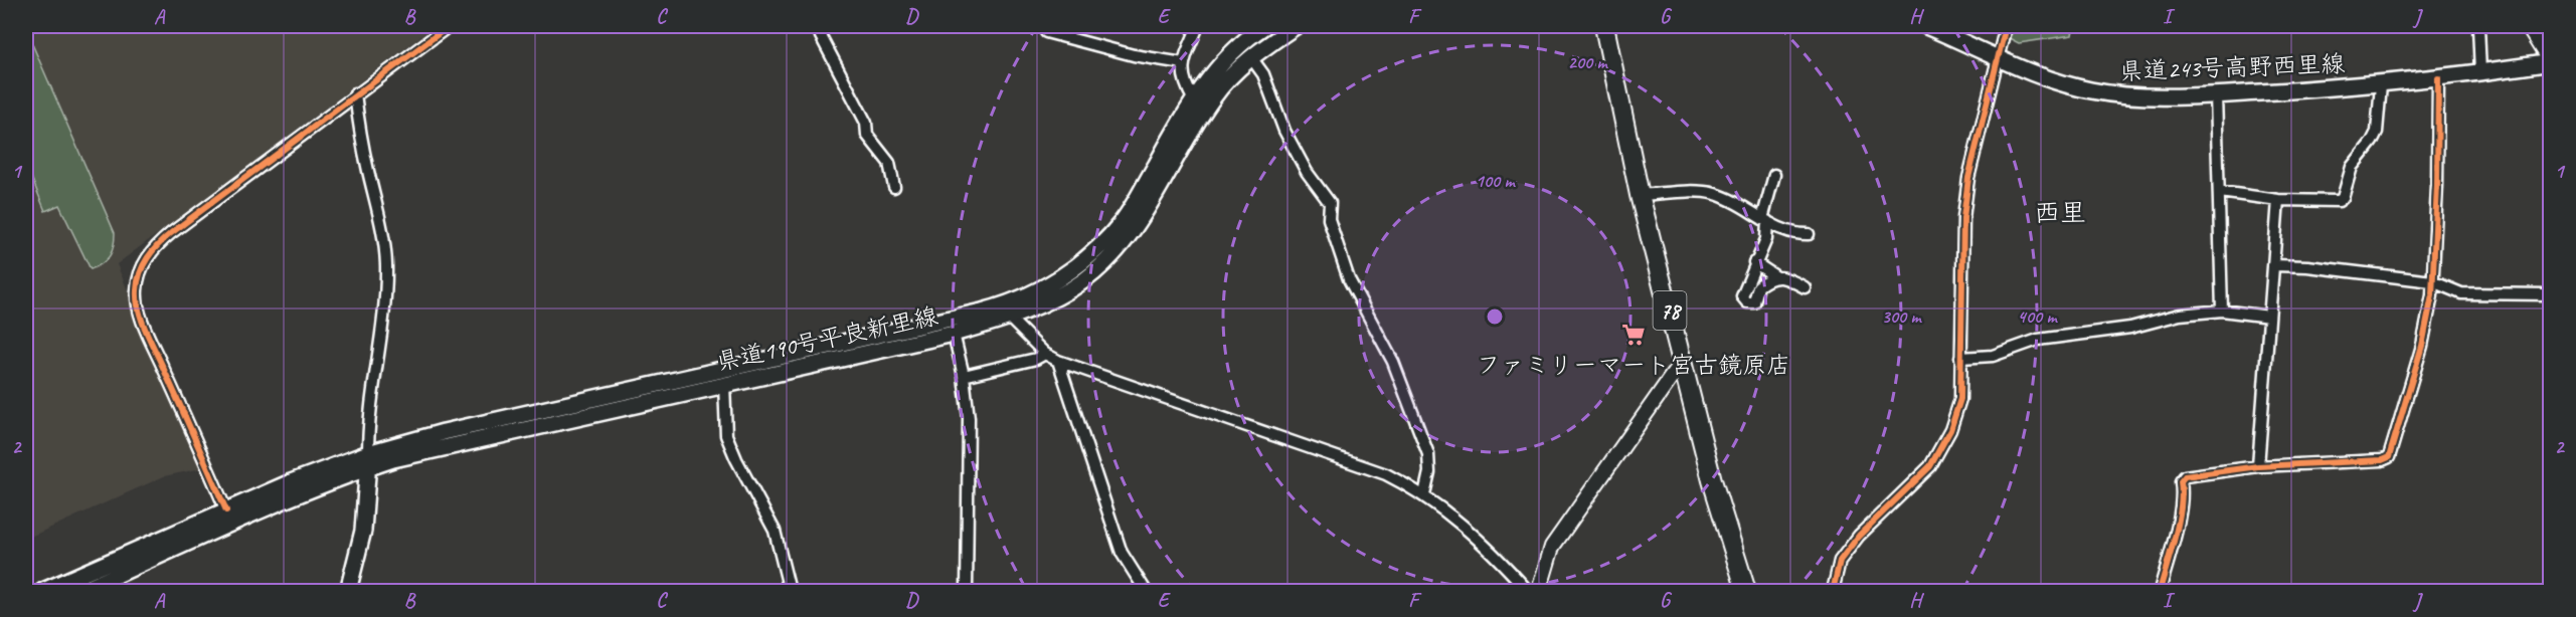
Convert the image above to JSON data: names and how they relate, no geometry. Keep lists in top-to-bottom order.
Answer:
{
  "streets": {
    "main road": ["県道243号高野西里線", "78", "県道190号平良新里線"]
  },
  "districts": ["西里"],
  "places": {
    "supermarket": ["ファミリーマート宮古鏡原店"]
  },
  "grid": {
    "columns": [
      "A",
      "B",
      "C",
      "D",
      "E",
      "F",
      "G",
      "H",
      "I",
      "J"
    ],
    "rows": ["1", "2"]
  },
  "rings": [
    "200 m",
    "100 m",
    "300 m",
    "400 m"
  ]
}
